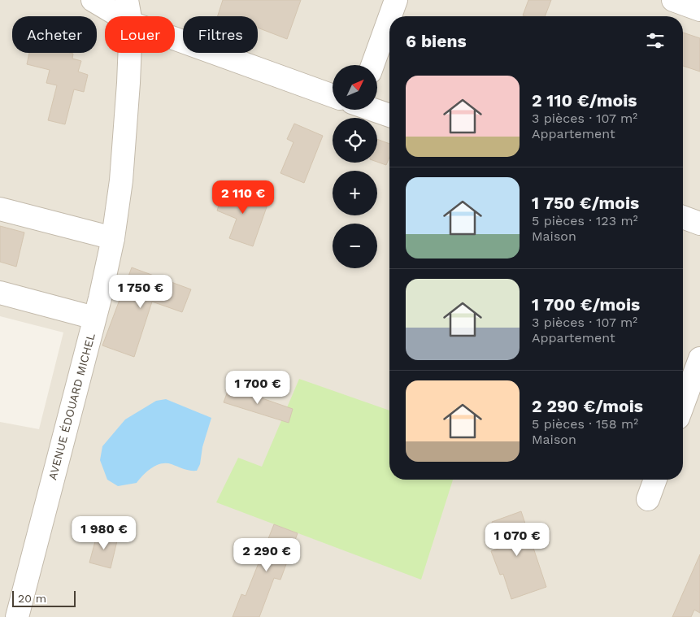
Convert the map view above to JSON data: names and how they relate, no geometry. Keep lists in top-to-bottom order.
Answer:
{
  "streets": {
    "street": ["AVENUE ÉDOUARD MICHEL"]
  },
  "scale_bar": "20 m",
  "north": "top right",
  "page": {
    "chip": ["Acheter", "Louer", "Filtres"],
    "heading": "6 biens",
    "map_buttons": ["+", "−"],
    "list": [
      {
        "name": "2 110 €/mois",
        "note": "3 pièces · 107 m² · Appartement"
      },
      {
        "name": "1 750 €/mois",
        "note": "5 pièces · 123 m² · Maison"
      },
      {
        "name": "1 700 €/mois",
        "note": "3 pièces · 107 m² · Appartement"
      },
      {
        "name": "2 290 €/mois",
        "note": "5 pièces · 158 m² · Maison"
      }
    ],
    "price": [
      "2 110 €",
      "1 750 €",
      "1 700 €",
      "1 980 €",
      "1 070 €",
      "2 290 €"
    ],
    "scale": "20 m"
  }
}
